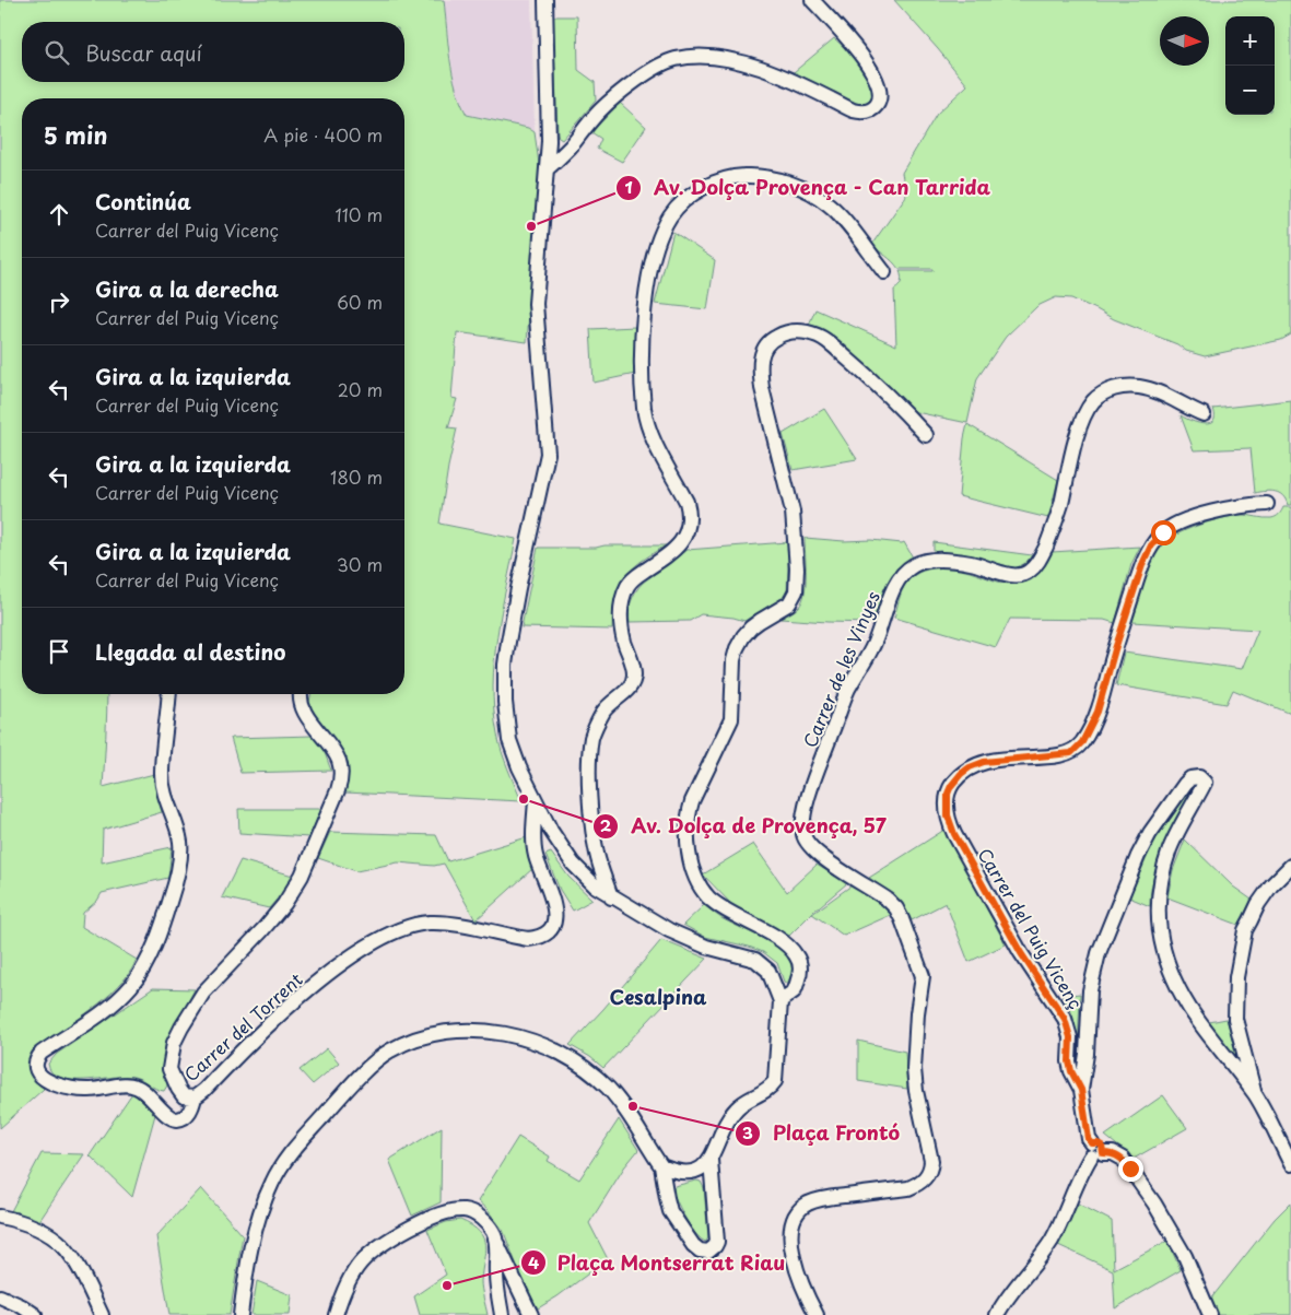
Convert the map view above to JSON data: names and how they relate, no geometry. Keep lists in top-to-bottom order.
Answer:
{
  "streets": {
    "street": ["Carrer de les Vinyes", "Carrer del Puig Vicenç", "Carrer del Torrent"]
  },
  "districts": ["Cesalpina"],
  "places": [
    "Av. Dolça Provença - Can Tarrida",
    "Av. Dolça de Provença, 57",
    "Plaça Frontó",
    "Plaça Montserrat Riau"
  ],
  "north": "right",
  "page": {
    "map_buttons": ["+", "−"],
    "search": "Buscar aquí",
    "heading": ["5 min", "A pie · 400 m"],
    "list": [
      ["Continúa", "Carrer del Puig Vicenç", "110 m"],
      ["Gira a la derecha", "Carrer del Puig Vicenç", "60 m"],
      ["Gira a la izquierda", "Carrer del Puig Vicenç", "20 m"],
      ["Gira a la izquierda", "Carrer del Puig Vicenç", "180 m"],
      ["Gira a la izquierda", "Carrer del Puig Vicenç", "30 m"],
      "Llegada al destino"
    ]
  }
}
